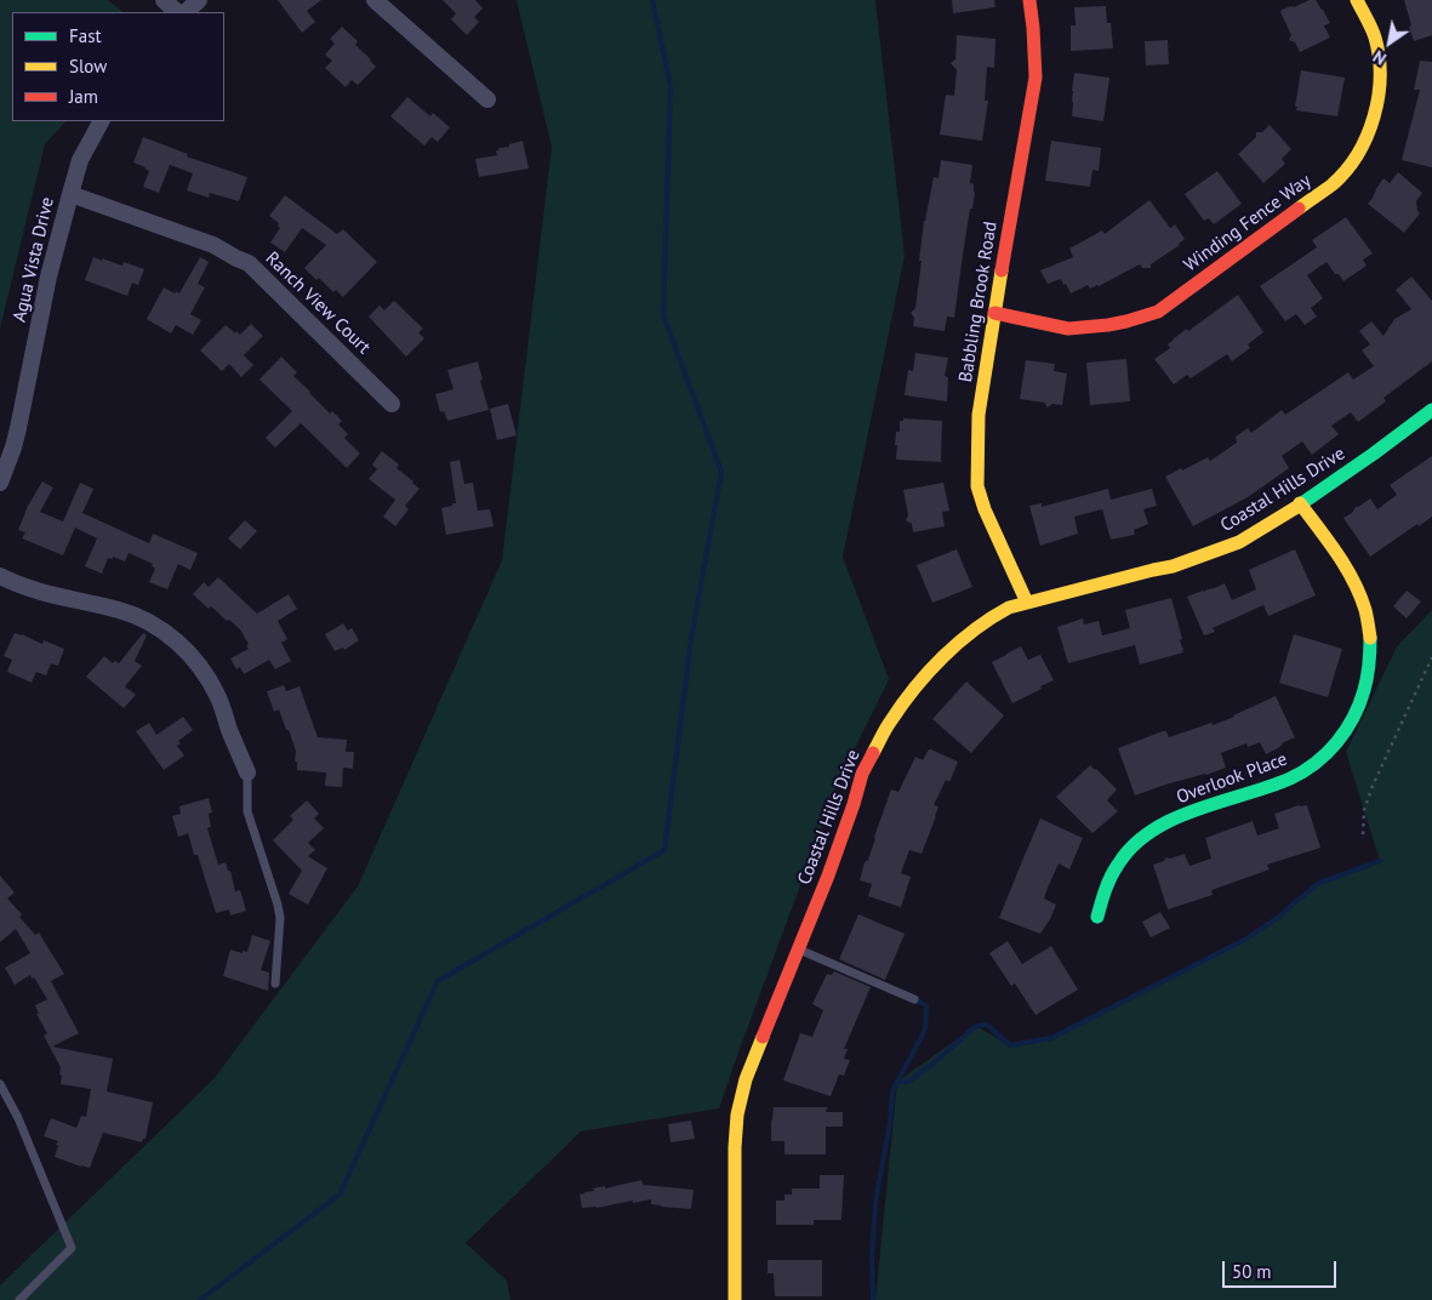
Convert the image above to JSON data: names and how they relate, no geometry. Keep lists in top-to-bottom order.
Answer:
{
  "streets": {
    "street": [
      "Winding Fence Way",
      "Agua Vista Drive",
      "Babbling Brook Road",
      "Ranch View Court",
      "Coastal Hills Drive",
      "Overlook Place"
    ]
  },
  "crossings": [
    ["Winding Fence Way", "Babbling Brook Road"],
    ["Agua Vista Drive", "Ranch View Court"],
    ["Babbling Brook Road", "Coastal Hills Drive"],
    ["Coastal Hills Drive", "Overlook Place"]
  ],
  "legend": ["Fast", "Slow", "Jam"],
  "scale_bar": "50 m",
  "north": "bottom left"
}
